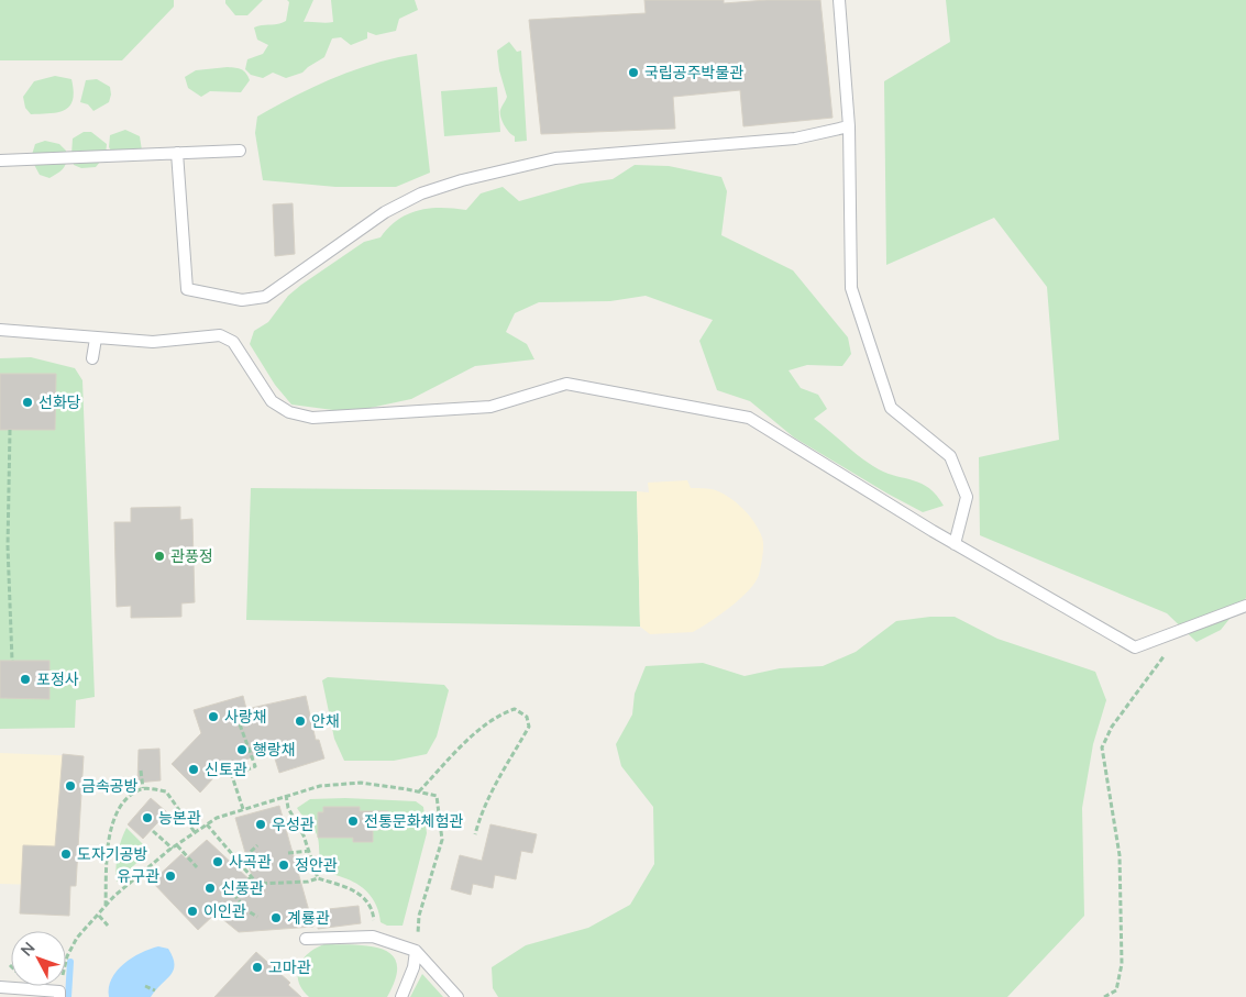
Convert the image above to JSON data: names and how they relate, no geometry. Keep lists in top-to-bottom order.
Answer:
{
  "places": [
    "국립공주박물관",
    "선화당",
    "관풍정",
    "포정사",
    "사랑채",
    "안채",
    "행랑채",
    "신토관",
    "금속공방",
    "능본관",
    "전통문화체험관",
    "우성관",
    "도자기공방",
    "사곡관",
    "정안관",
    "유구관",
    "신풍관",
    "이인관",
    "계룡관",
    "고마관"
  ],
  "north": "top left"
}
